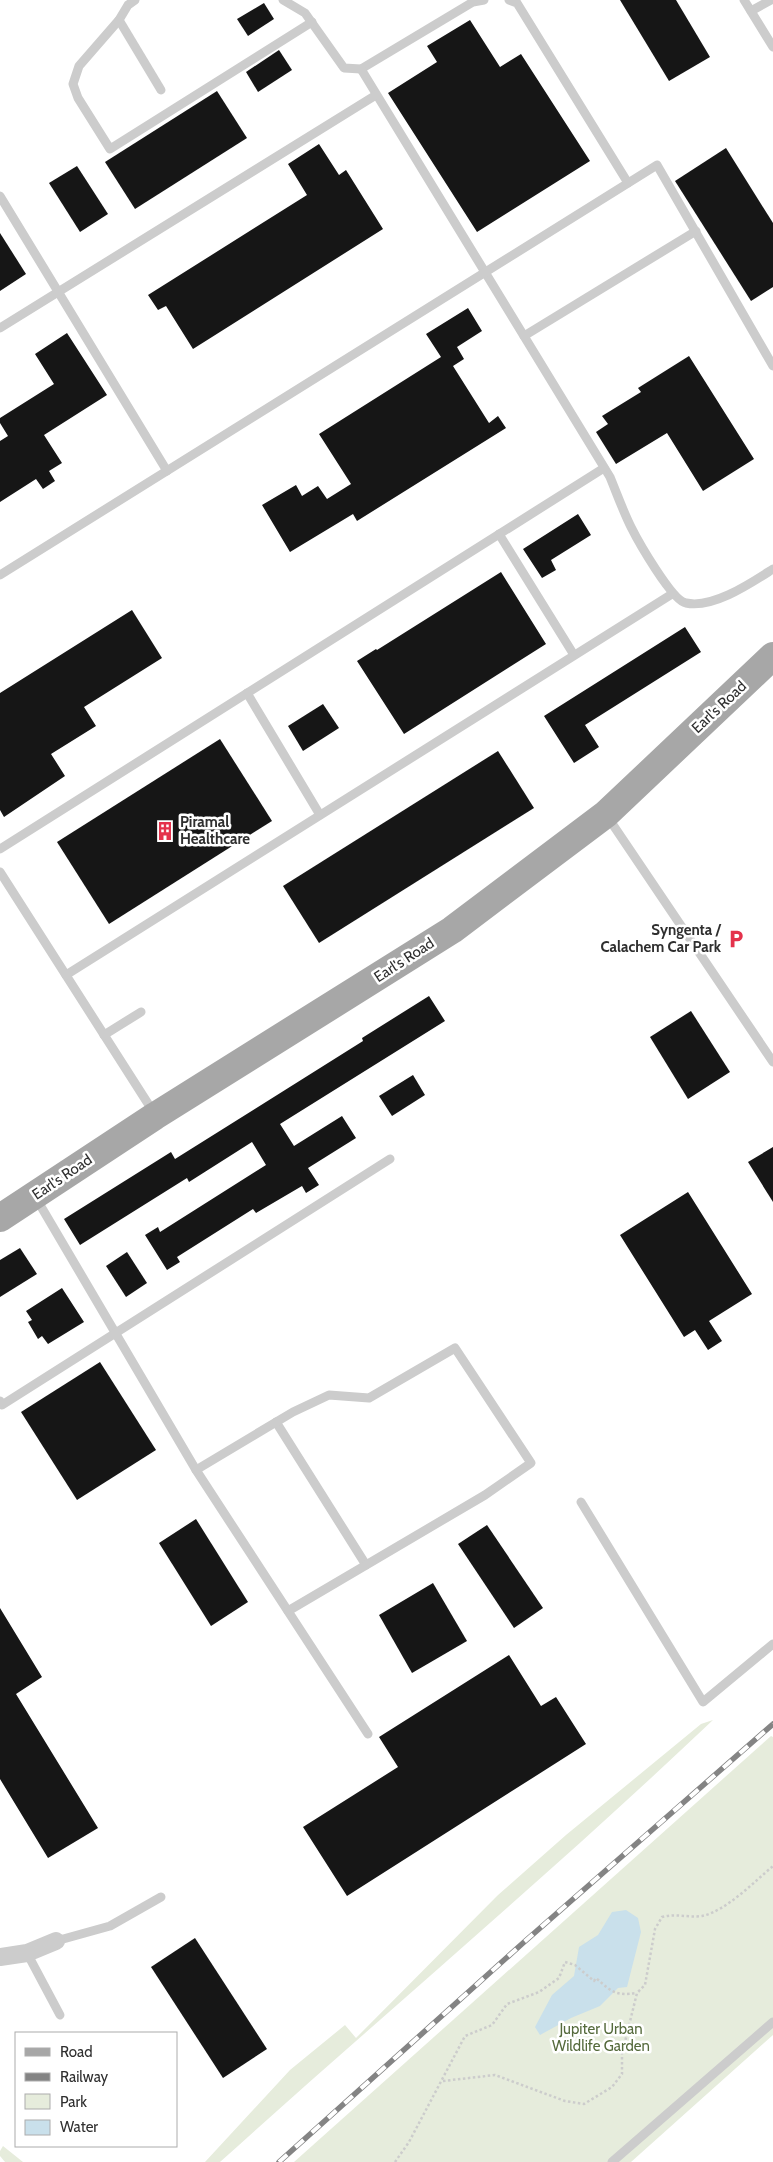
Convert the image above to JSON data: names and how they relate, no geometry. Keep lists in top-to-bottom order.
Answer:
{
  "streets": {
    "main road": ["Earl's Road"]
  },
  "parks": ["Jupiter Urban Wildlife Garden"],
  "places": {
    "building": ["Piramal Healthcare"],
    "parking": ["Syngenta / Calachem Car Park"]
  },
  "legend": [
    "Road",
    "Railway",
    "Park",
    "Water"
  ]
}
